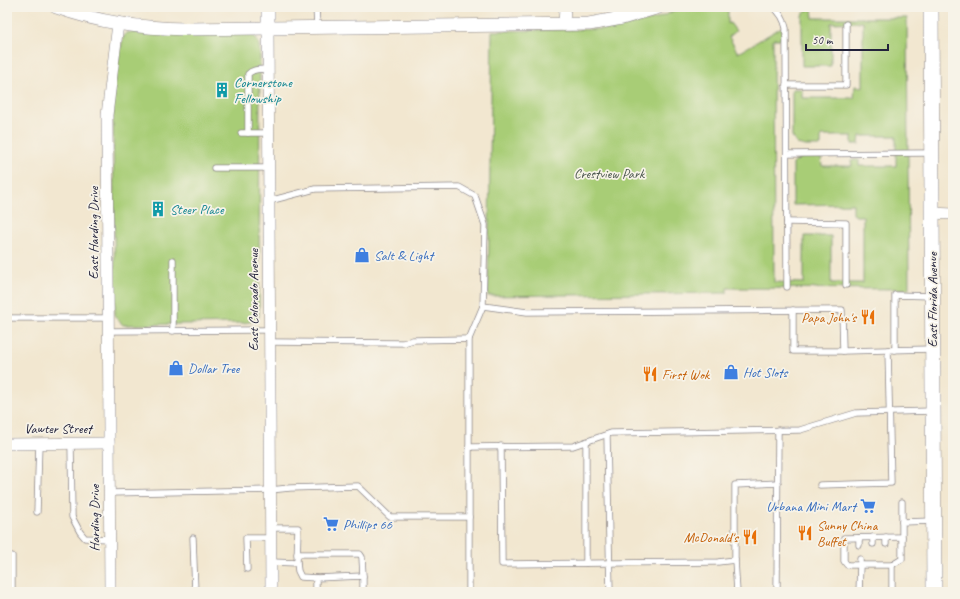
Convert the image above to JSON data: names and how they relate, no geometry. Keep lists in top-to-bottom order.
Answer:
{
  "streets": {
    "main road": ["East Florida Avenue"],
    "street": [
      "East Harding Drive",
      "East Colorado Avenue",
      "Vawter Street",
      "Harding Drive"
    ]
  },
  "crossings": [
    ["East Harding Drive", "Vawter Street"],
    ["East Harding Drive", "Harding Drive"],
    ["Vawter Street", "Harding Drive"]
  ],
  "parks": ["Crestview Park"],
  "places": {
    "building": ["Cornerstone Fellowship", "Steer Place"],
    "shop": ["Salt & Light", "Dollar Tree", "Hot Slots"],
    "restaurant": [
      "Papa John's",
      "First Wok",
      "Sunny China Buffet",
      "McDonald's"
    ],
    "supermarket": ["Urbana Mini Mart", "Phillips 66"]
  },
  "scale_bar": "50 m"
}
